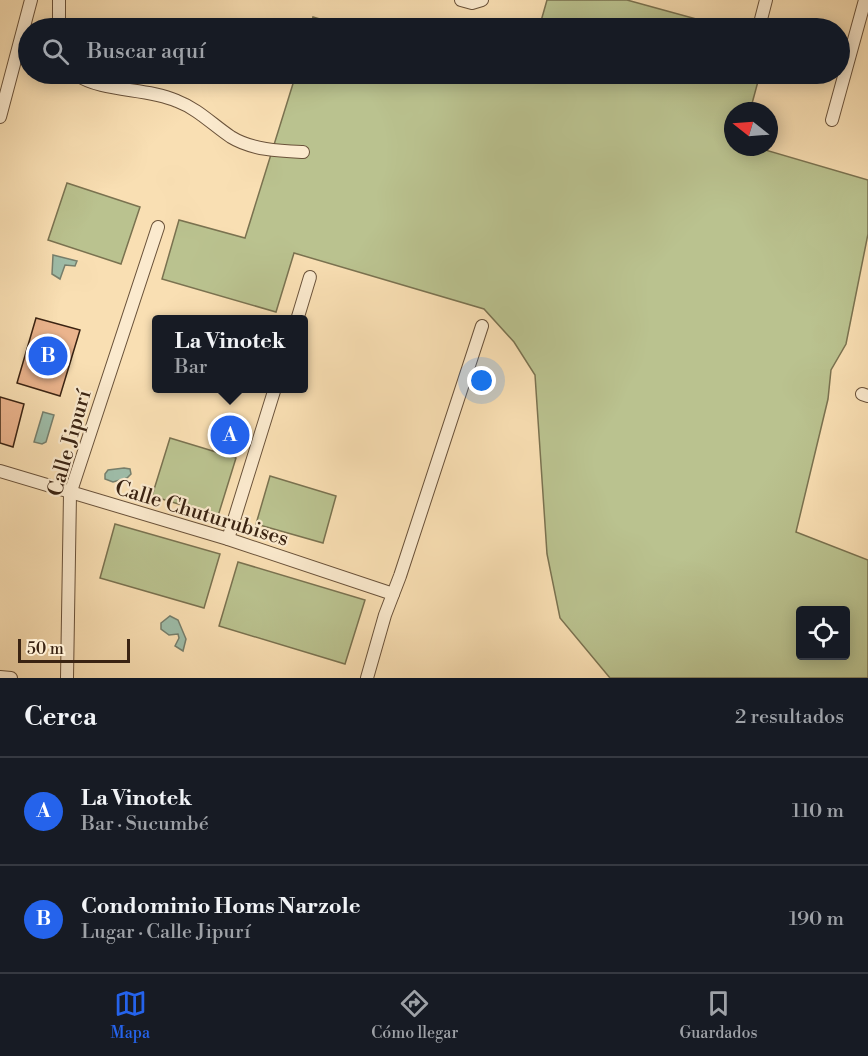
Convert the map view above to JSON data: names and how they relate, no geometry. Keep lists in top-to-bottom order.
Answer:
{
  "streets": {
    "street": ["Calle Jipurí", "Calle Chuturubises"]
  },
  "crossings": [
    ["Calle Jipurí", "Calle Chuturubises"]
  ],
  "scale_bar": "50 m",
  "north": "left",
  "page": {
    "search": "Buscar aquí",
    "popup": ["La Vinotek", "Bar"],
    "pins": ["B", "A"],
    "scale": "50 m",
    "heading": ["Cerca", "2 resultados"],
    "list": [
      {
        "mark": "A",
        "name": "La Vinotek",
        "note": "Bar · Sucumbé",
        "value": "110 m"
      },
      {
        "mark": "B",
        "name": "Condominio Homs Narzole",
        "note": "Lugar · Calle Jipurí",
        "value": "190 m"
      }
    ],
    "nav": ["Mapa", "Cómo llegar", "Guardados"]
  }
}
